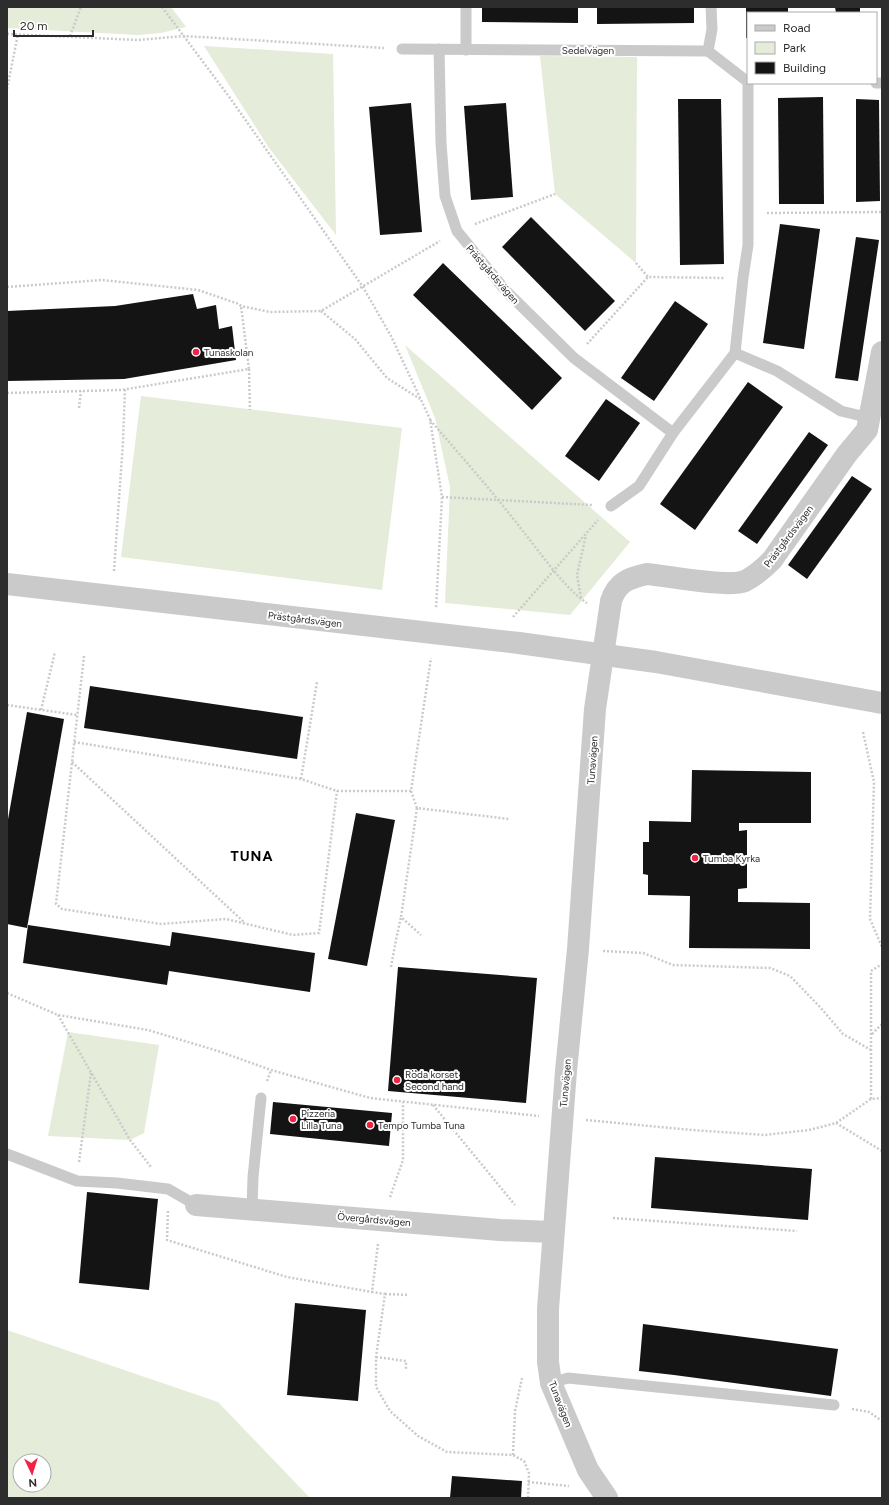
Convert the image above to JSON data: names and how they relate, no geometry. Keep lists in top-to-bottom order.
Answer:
{
  "streets": {
    "street": ["Prästgårdsvägen", "Tunavägen", "Övergårdsvägen"],
    "lane": ["Sedelvägen"]
  },
  "crossings": [
    ["Sedelvägen", "Prästgårdsvägen"],
    ["Prästgårdsvägen", "Tunavägen"],
    ["Tunavägen", "Övergårdsvägen"]
  ],
  "districts": ["TUNA"],
  "places": [
    "Tunaskolan",
    "Tumba Kyrka",
    "Röda korset Second hand",
    "Pizzeria Lilla Tuna",
    "Tempo Tumba Tuna"
  ],
  "legend": ["Road", "Park", "Building"],
  "scale_bar": "20 m",
  "north": "bottom"
}
